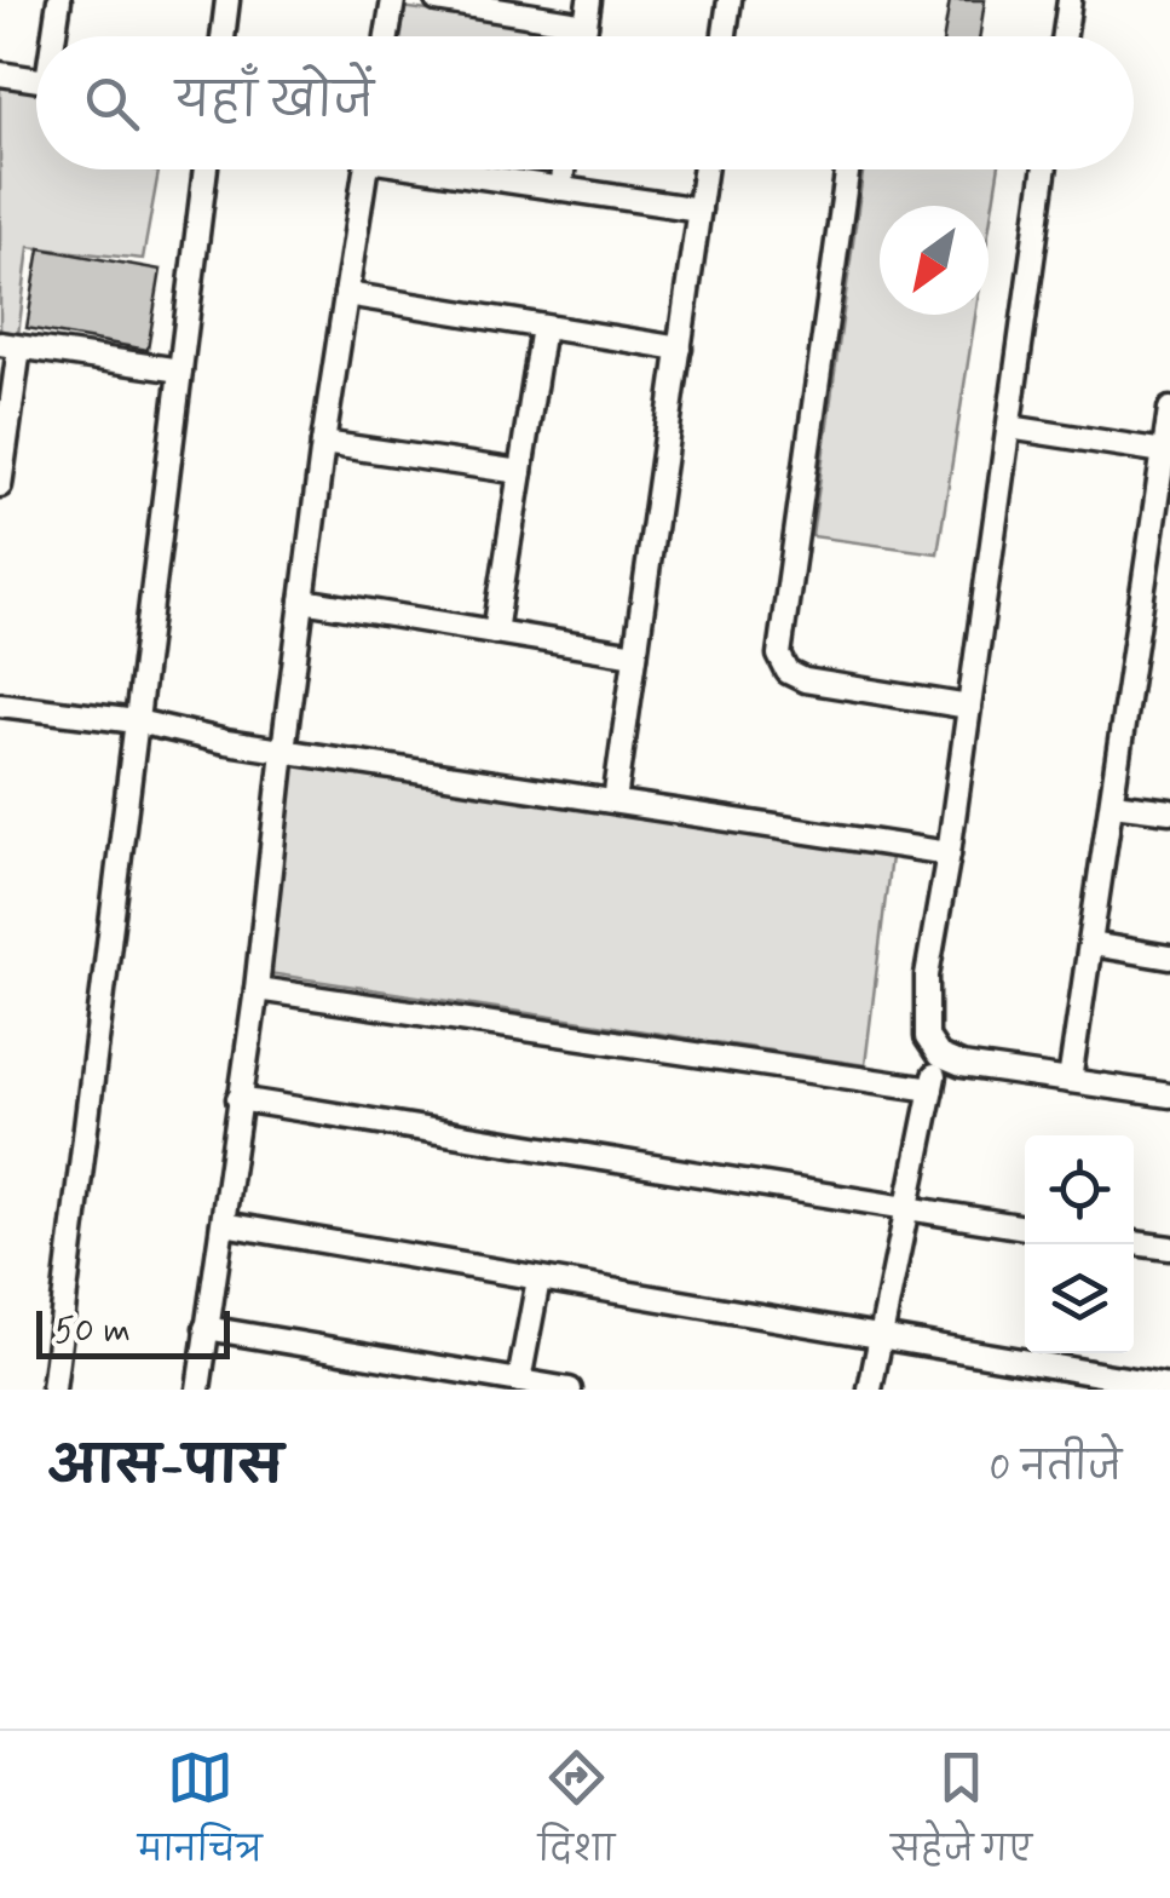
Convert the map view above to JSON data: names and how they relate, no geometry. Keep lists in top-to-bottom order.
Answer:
{
  "scale_bar": "50 m",
  "north": "bottom left",
  "page": {
    "search": "यहाँ खोजें",
    "scale": "50 m",
    "heading": ["आस-पास", "0 नतीजे"],
    "nav": ["मानचित्र", "दिशा", "सहेजे गए"]
  }
}
